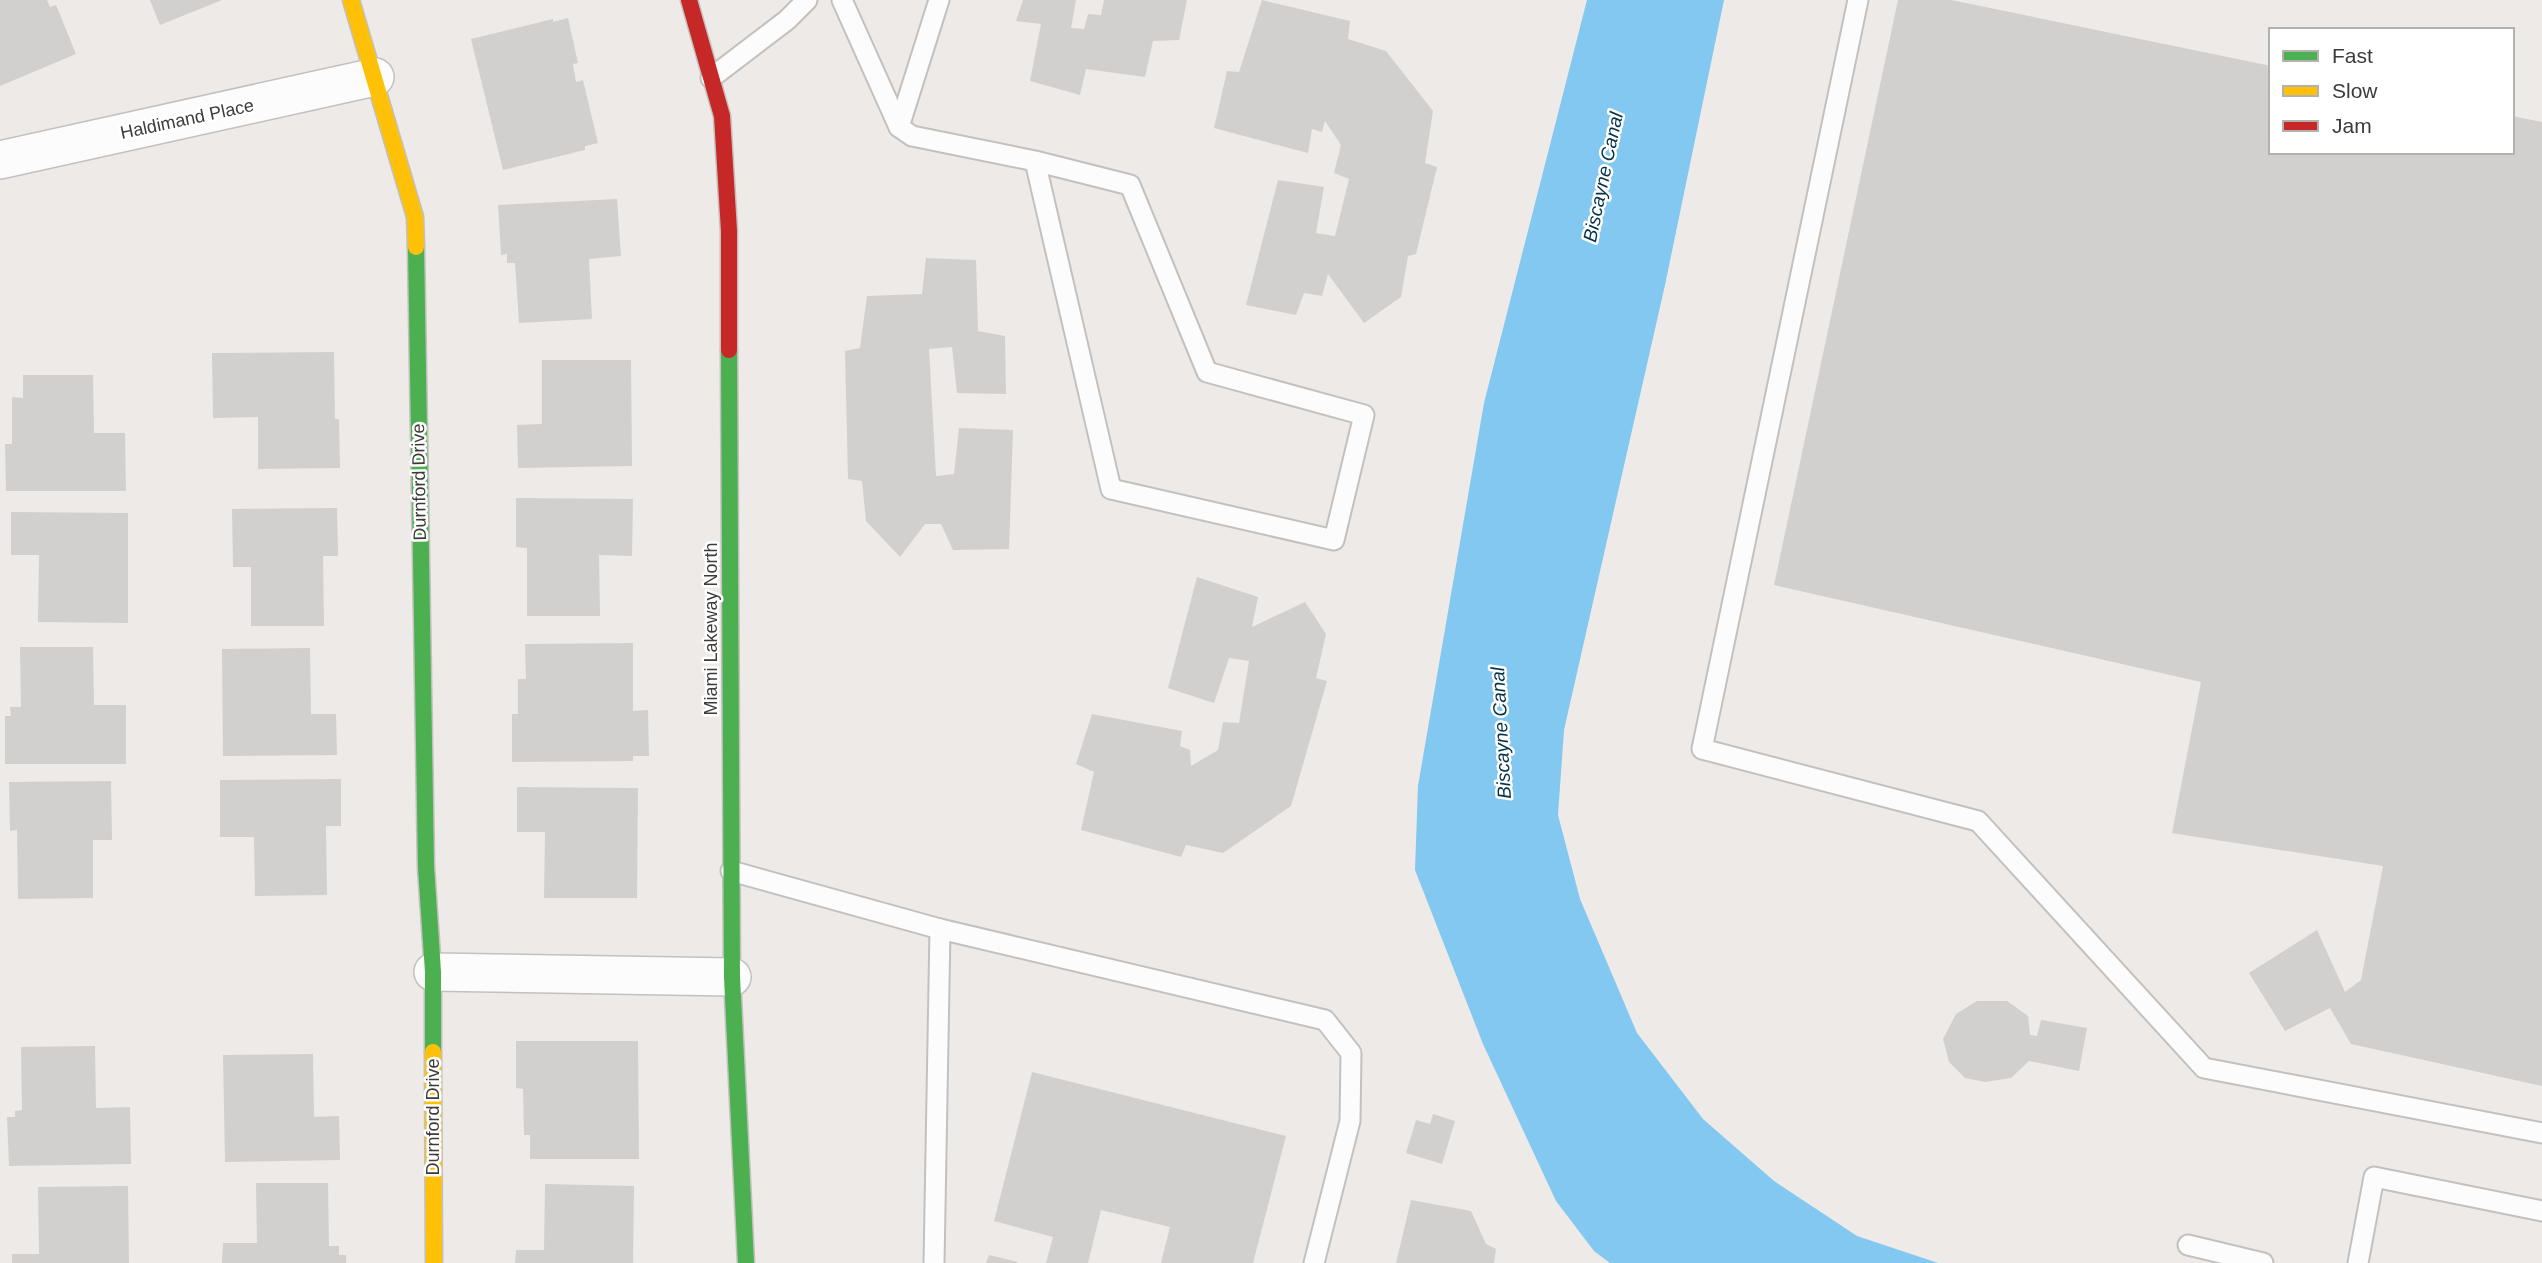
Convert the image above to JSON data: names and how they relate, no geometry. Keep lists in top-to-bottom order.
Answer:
{
  "streets": {
    "street": ["Haldimand Place", "Durnford Drive", "Miami Lakeway North"]
  },
  "crossings": [
    ["Haldimand Place", "Durnford Drive"]
  ],
  "water": ["Biscayne Canal"],
  "legend": ["Fast", "Slow", "Jam"]
}
